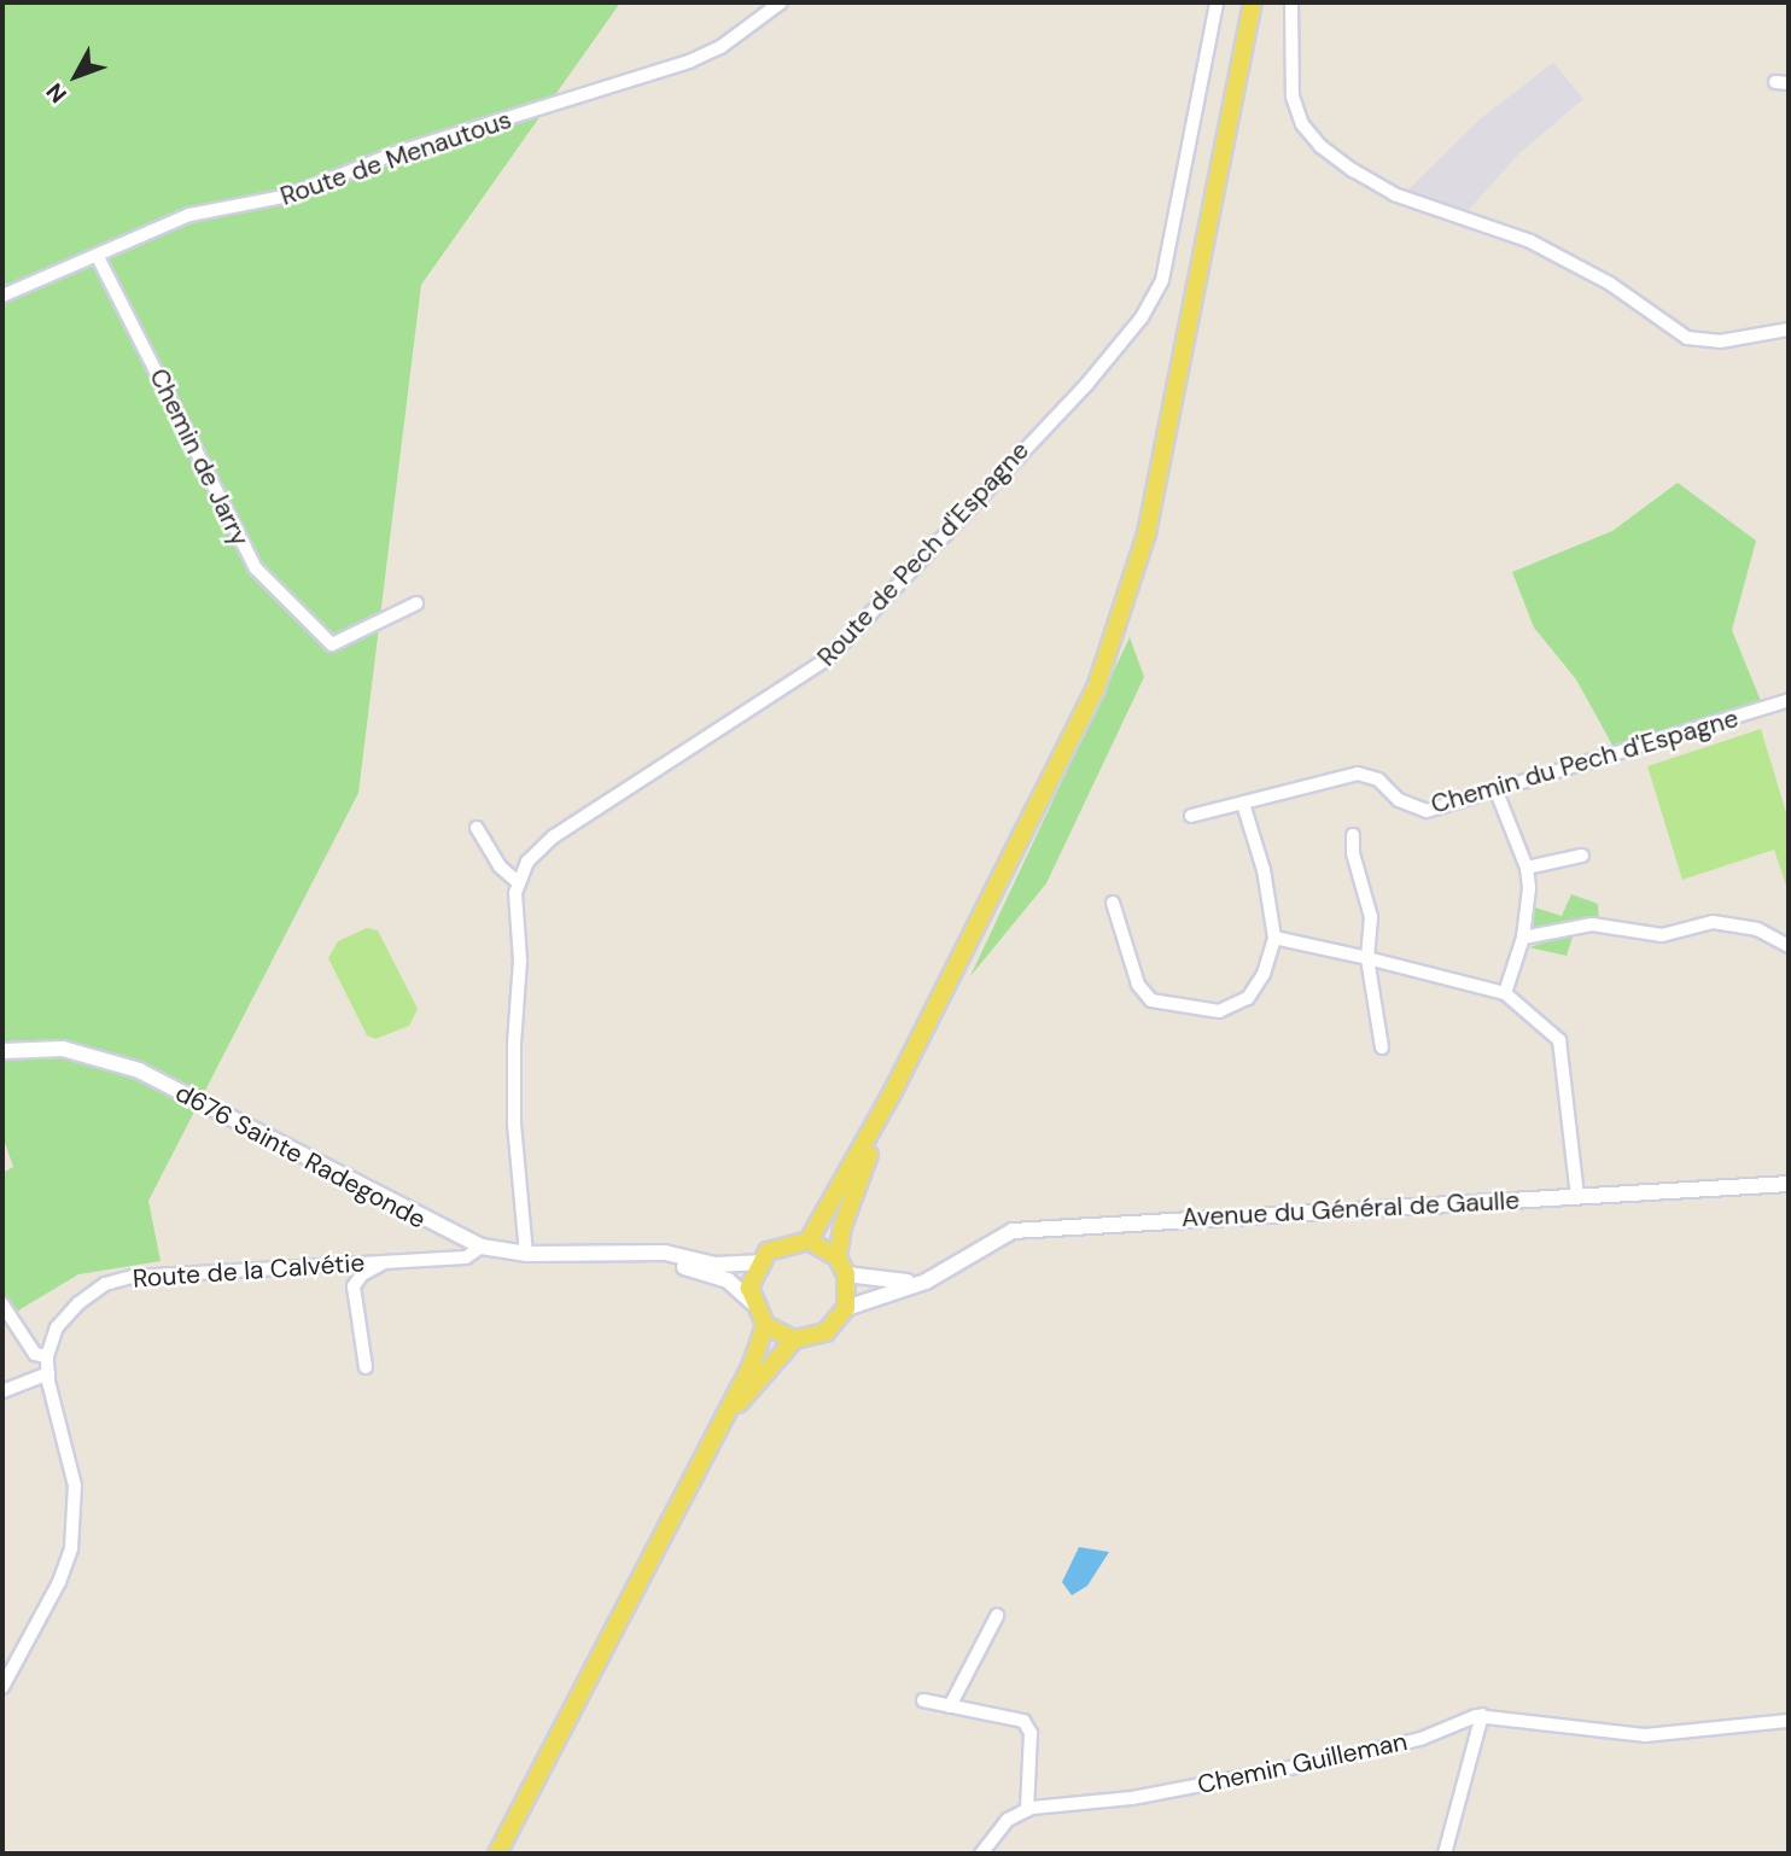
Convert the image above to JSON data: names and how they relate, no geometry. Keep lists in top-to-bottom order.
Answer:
{
  "streets": {
    "main road": ["d676 Sainte Radegonde", "Avenue du Général de Gaulle"],
    "street": [
      "Route de Menautous",
      "Chemin de Jarry",
      "Route de Pech d'Espagne",
      "Chemin du Pech d'Espagne",
      "Route de la Calvétie",
      "Chemin Guilleman"
    ]
  },
  "crossings": [
    ["Route de Menautous", "Chemin de Jarry"],
    ["d676 Sainte Radegonde", "Route de la Calvétie"]
  ],
  "north": "bottom left"
}
